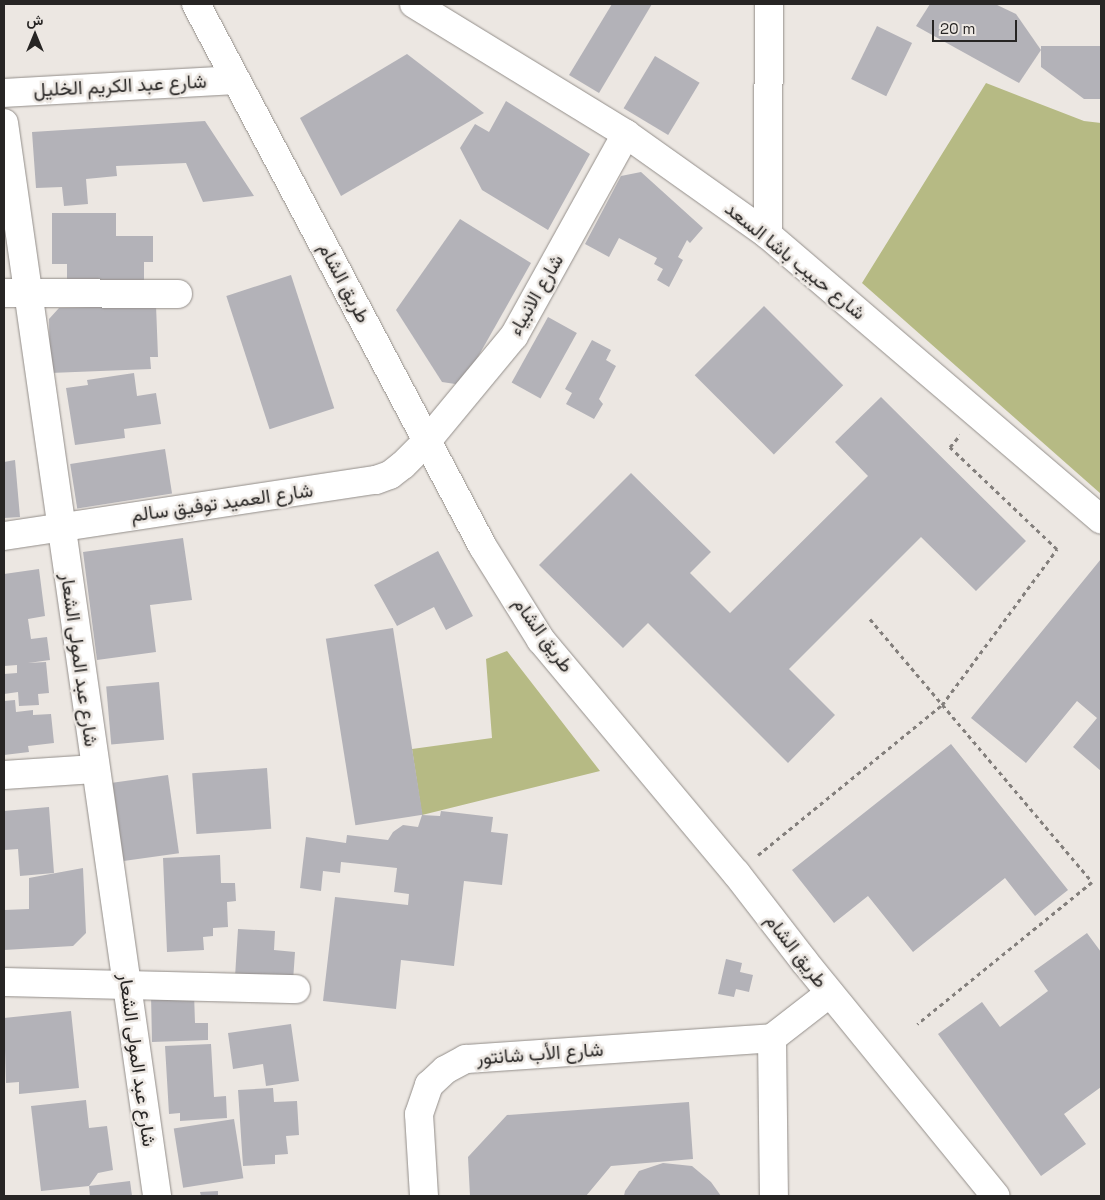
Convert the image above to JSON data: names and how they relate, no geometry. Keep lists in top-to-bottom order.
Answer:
{
  "streets": {
    "street": [
      "شارع عبد الكريم الخليل",
      "شارع حبيب باشا السعد",
      "طريق الشام",
      "شارع الانبياء",
      "شارع العميد توفيق سالم",
      "شارع عبد المولى الشعار",
      "شارع الأب شانتور"
    ]
  },
  "crossings": [
    ["شارع عبد الكريم الخليل", "طريق الشام"],
    ["شارع حبيب باشا السعد", "شارع الانبياء"],
    ["طريق الشام", "شارع الانبياء"],
    ["طريق الشام", "شارع العميد توفيق سالم"],
    ["شارع الانبياء", "شارع العميد توفيق سالم"],
    ["شارع العميد توفيق سالم", "شارع عبد المولى الشعار"]
  ],
  "scale_bar": "20 m",
  "north": "top"
}
